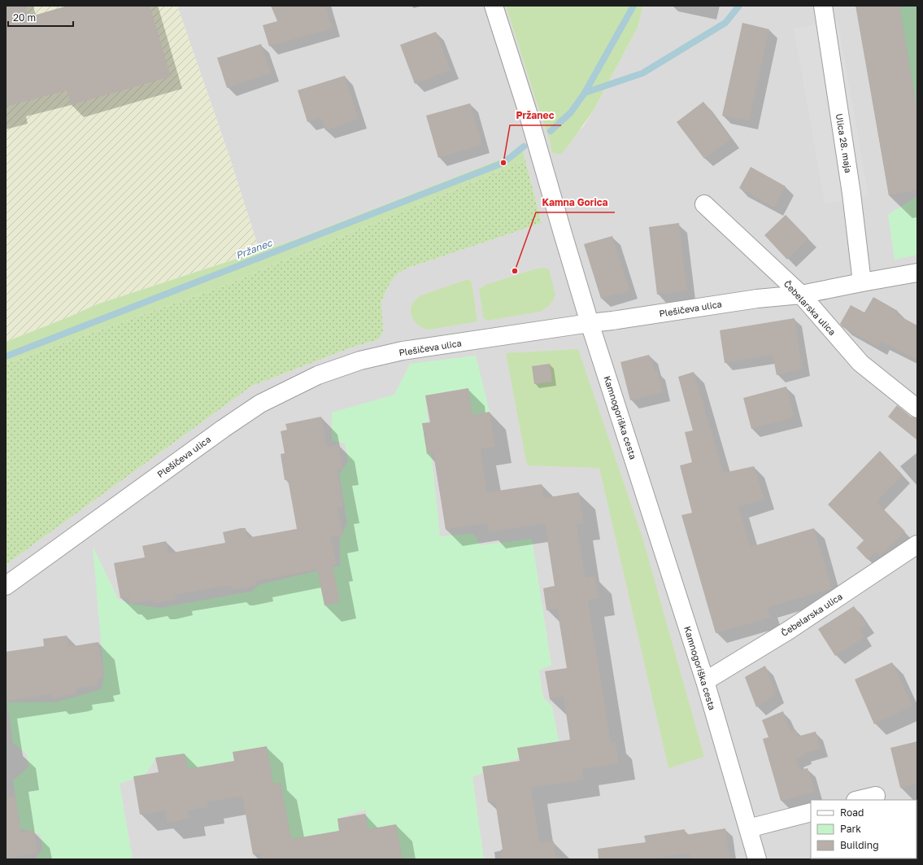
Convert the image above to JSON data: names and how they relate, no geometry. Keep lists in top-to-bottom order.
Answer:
{
  "streets": {
    "street": [
      "Ulica 28. maja",
      "Čebelarska ulica",
      "Plešičeva ulica",
      "Kamnogoriška cesta"
    ]
  },
  "crossings": [
    ["Ulica 28. maja", "Plešičeva ulica"],
    ["Čebelarska ulica", "Plešičeva ulica"],
    ["Čebelarska ulica", "Kamnogoriška cesta"],
    ["Plešičeva ulica", "Kamnogoriška cesta"]
  ],
  "water": ["Pržanec"],
  "places": ["Pržanec", "Kamna Gorica"],
  "legend": ["Road", "Park", "Building"],
  "scale_bar": "20 m"
}
